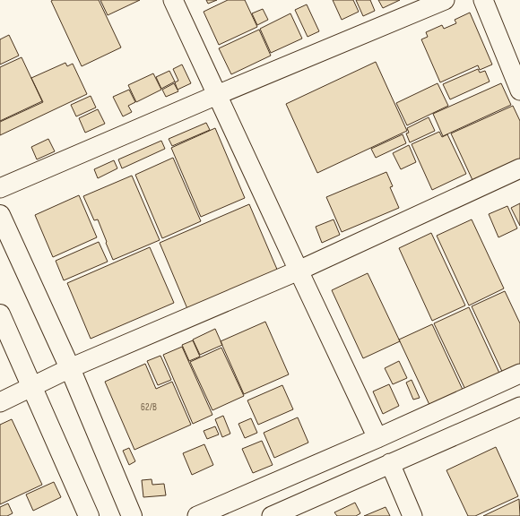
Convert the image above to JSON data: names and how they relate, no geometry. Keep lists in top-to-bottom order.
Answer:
{
  "house_numbers": ["62/B"]
}
